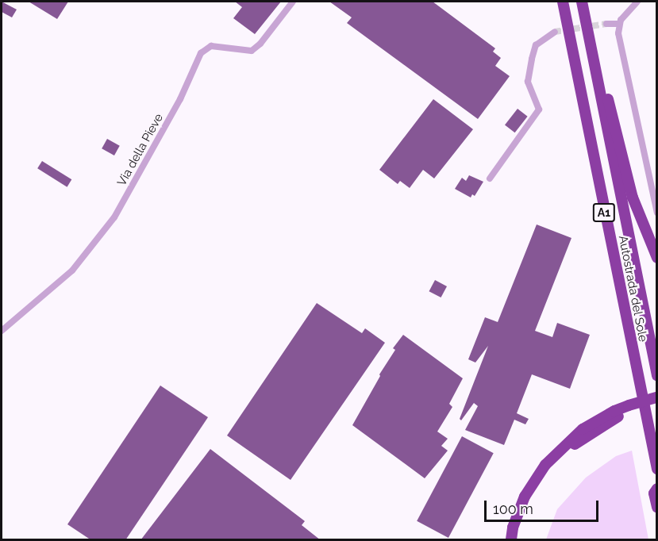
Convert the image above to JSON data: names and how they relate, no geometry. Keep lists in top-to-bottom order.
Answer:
{
  "streets": {
    "highway": ["A1", "Autostrada del Sole"],
    "street": ["Via della Pieve"]
  },
  "scale_bar": "100 m"
}
